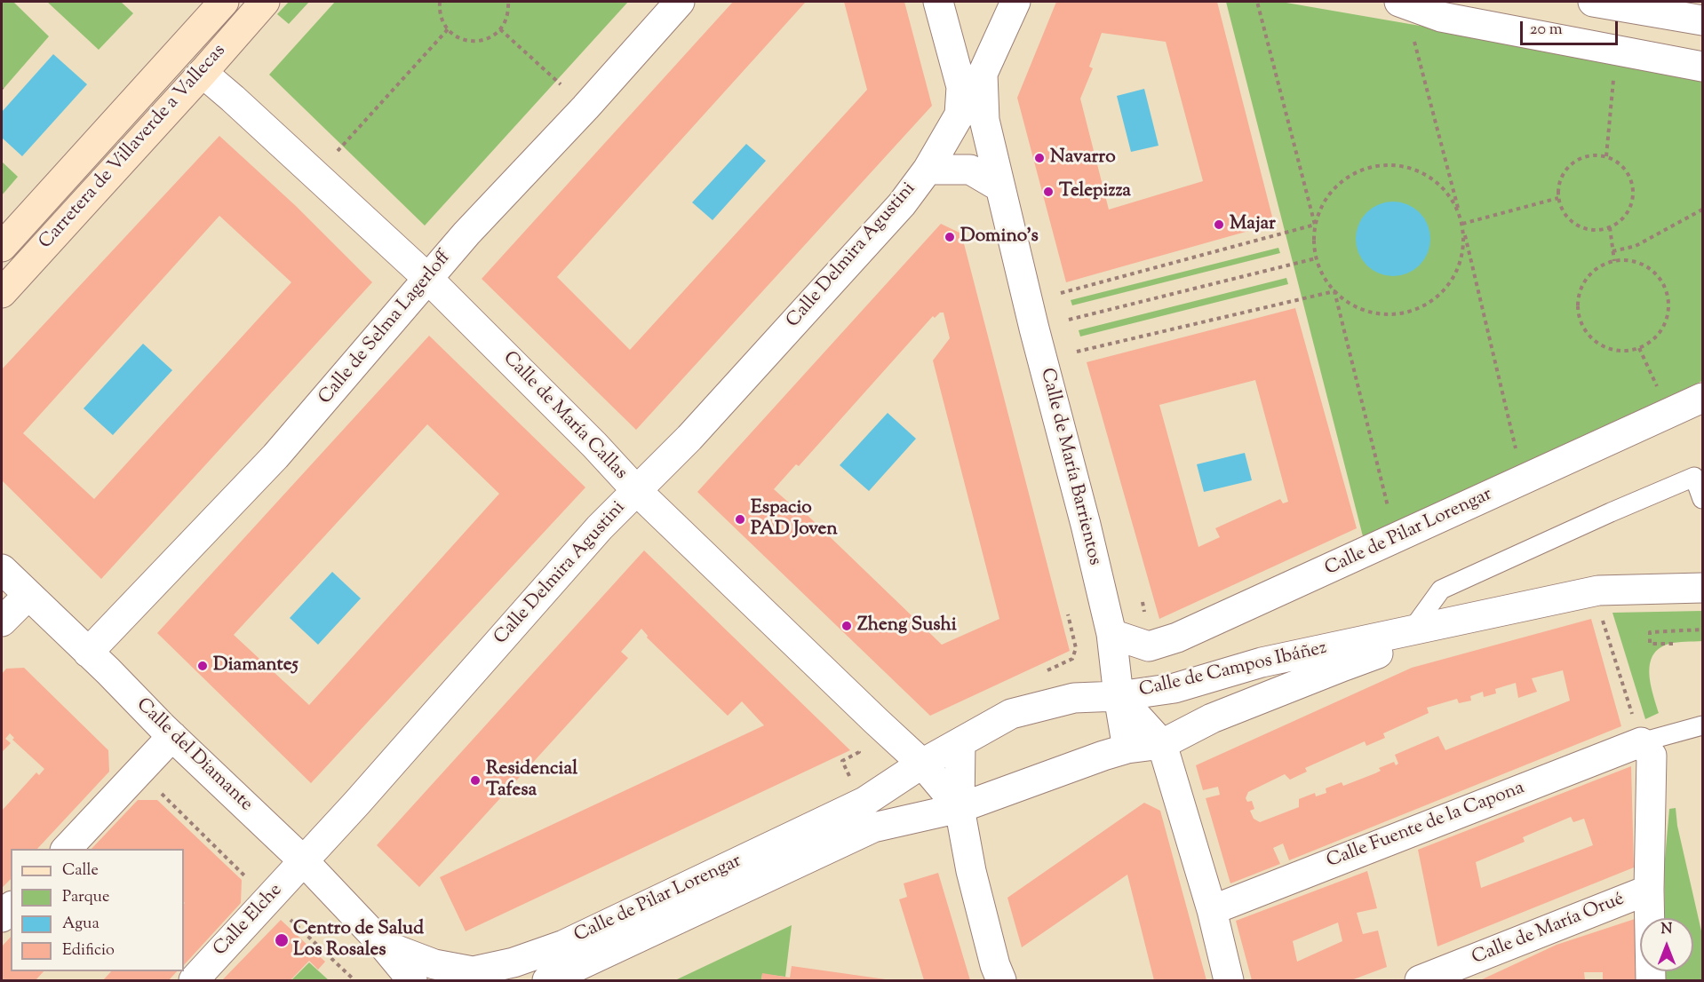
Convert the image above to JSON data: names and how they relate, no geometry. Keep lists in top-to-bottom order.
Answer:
{
  "streets": {
    "main road": ["Carretera de Villaverde a Vallecas"],
    "street": [
      "Calle Delmira Agustini",
      "Calle de Selma Lagerloff",
      "Calle de María Callas",
      "Calle de María Barrientos",
      "Calle de Pilar Lorengar",
      "Calle de Campos Ibáñez",
      "Calle del Diamante",
      "Calle Fuente de la Capona",
      "Calle Elche",
      "Calle de María Orué"
    ]
  },
  "crossings": [
    ["Carretera de Villaverde a Vallecas", "Calle de María Callas"],
    ["Calle Delmira Agustini", "Calle de María Callas"],
    ["Calle Delmira Agustini", "Calle de María Barrientos"],
    ["Calle Delmira Agustini", "Calle del Diamante"],
    ["Calle Delmira Agustini", "Calle Elche"],
    ["Calle de Selma Lagerloff", "Calle de María Callas"],
    ["Calle de Selma Lagerloff", "Calle del Diamante"],
    ["Calle de María Callas", "Calle de Pilar Lorengar"],
    ["Calle de María Barrientos", "Calle de Pilar Lorengar"],
    ["Calle de María Barrientos", "Calle de Campos Ibáñez"],
    ["Calle de Pilar Lorengar", "Calle de Campos Ibáñez"],
    ["Calle de Pilar Lorengar", "Calle del Diamante"],
    ["Calle de Campos Ibáñez", "Calle Fuente de la Capona"],
    ["Calle del Diamante", "Calle Elche"]
  ],
  "places": [
    "Navarro",
    "Telepizza",
    "Majar",
    "Domino's",
    "Espacio PAD Joven",
    "Zheng Sushi",
    "Diamante5",
    "Residencial Tafesa",
    "Centro de Salud Los Rosales"
  ],
  "legend": [
    "Calle",
    "Parque",
    "Agua",
    "Edificio"
  ],
  "scale_bar": "20 m",
  "north": "top"
}
